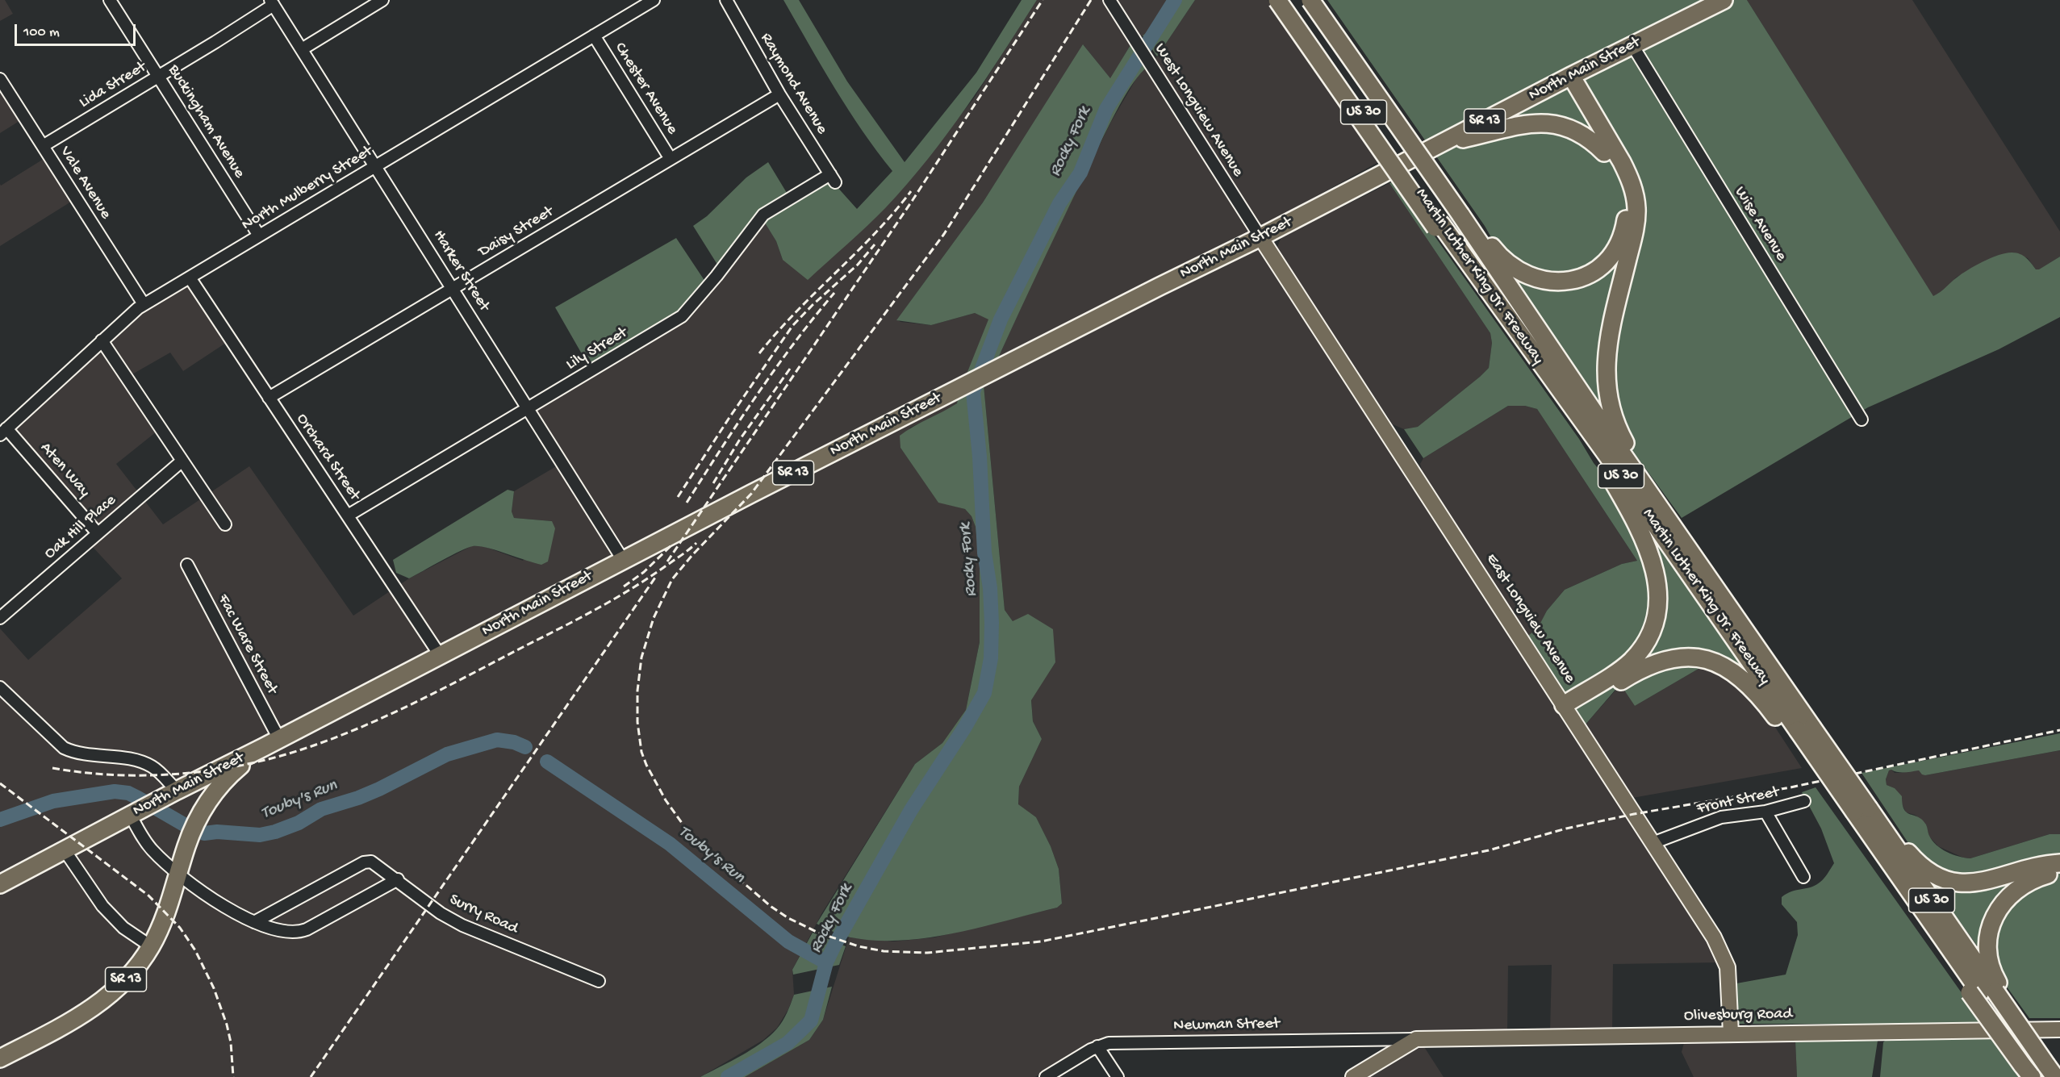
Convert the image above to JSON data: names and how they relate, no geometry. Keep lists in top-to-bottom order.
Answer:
{
  "streets": {
    "highway": [
      "North Main Street",
      "US 30",
      "SR 13",
      "Martin Luther King Jr. Freeway"
    ],
    "main road": ["East Longview Avenue", "Olivesburg Road"],
    "street": [
      "Raymond Avenue",
      "Lida Street",
      "Chester Avenue",
      "West Longview Avenue",
      "Buckingham Avenue",
      "Vale Avenue",
      "North Mulberry Street",
      "Wise Avenue",
      "Daisy Street",
      "Harker Street",
      "Lily Street",
      "Orchard Street",
      "Aten Way",
      "Oak Hill Place",
      "Fac Ware Street",
      "Front Street",
      "Surry Road",
      "Newman Street"
    ]
  },
  "crossings": [
    ["North Main Street", "West Longview Avenue"],
    ["North Main Street", "SR 13"],
    ["North Main Street", "Wise Avenue"],
    ["North Main Street", "Harker Street"],
    ["North Main Street", "Orchard Street"],
    ["North Main Street", "East Longview Avenue"],
    ["North Main Street", "Fac Ware Street"],
    ["Raymond Avenue", "Daisy Street"],
    ["Raymond Avenue", "Lily Street"],
    ["Lida Street", "Buckingham Avenue"],
    ["Lida Street", "Vale Avenue"],
    ["Lida Street", "Harker Street"],
    ["Chester Avenue", "North Mulberry Street"],
    ["Chester Avenue", "Daisy Street"],
    ["West Longview Avenue", "East Longview Avenue"],
    ["Buckingham Avenue", "North Mulberry Street"],
    ["Vale Avenue", "North Mulberry Street"],
    ["North Mulberry Street", "Harker Street"],
    ["North Mulberry Street", "Orchard Street"],
    ["North Mulberry Street", "Aten Way"],
    ["Daisy Street", "Harker Street"],
    ["Daisy Street", "Orchard Street"],
    ["Harker Street", "Lily Street"],
    ["Lily Street", "Orchard Street"],
    ["Aten Way", "Oak Hill Place"],
    ["East Longview Avenue", "Front Street"],
    ["East Longview Avenue", "Olivesburg Road"],
    ["Olivesburg Road", "Newman Street"]
  ],
  "water": ["Rocky Fork", "Touby's Run"],
  "scale_bar": "100 m"
}
